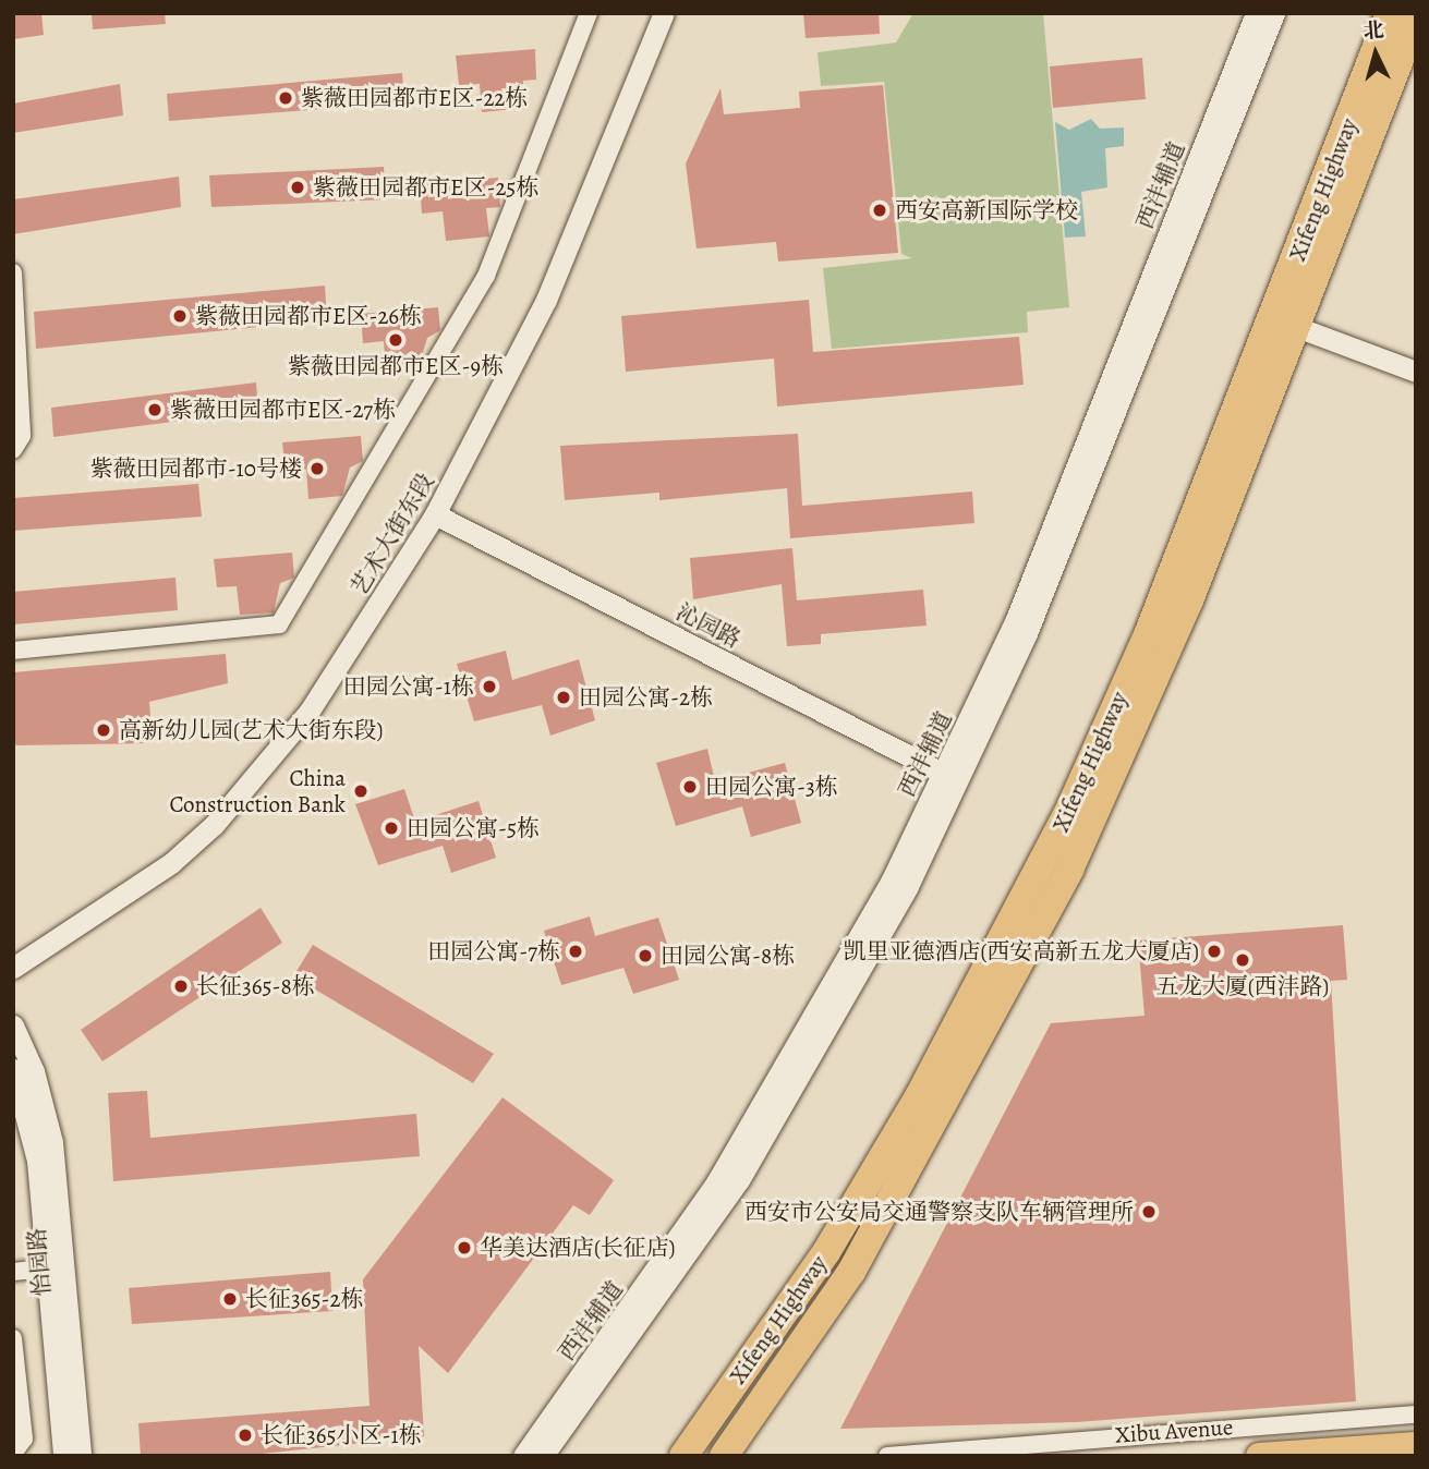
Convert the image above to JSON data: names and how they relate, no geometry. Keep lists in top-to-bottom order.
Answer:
{
  "streets": {
    "highway": ["Xifeng Highway"],
    "main road": ["Xibu Avenue"],
    "street": [
      "西沣辅道",
      "艺术大街东段",
      "沁园路",
      "怡园路"
    ]
  },
  "crossings": [
    ["西沣辅道", "沁园路"],
    ["艺术大街东段", "沁园路"]
  ],
  "places": [
    "紫薇田园都市E区-22栋",
    "紫薇田园都市E区-25栋",
    "西安高新国际学校",
    "紫薇田园都市E区-26栋",
    "紫薇田园都市E区-9栋",
    "紫薇田园都市E区-27栋",
    "紫薇田园都市-10号楼",
    "田园公寓-1栋",
    "田园公寓-2栋",
    "高新幼儿园(艺术大街东段)",
    "田园公寓-3栋",
    "China Construction Bank",
    "田园公寓-5栋",
    "田园公寓-7栋",
    "凯里亚德酒店(西安高新五龙大厦店)",
    "田园公寓-8栋",
    "五龙大厦(西沣路)",
    "长征365-8栋",
    "西安市公安局交通警察支队车辆管理所",
    "华美达酒店(长征店)",
    "长征365-2栋",
    "长征365小区-1栋"
  ],
  "north": "top"
}
